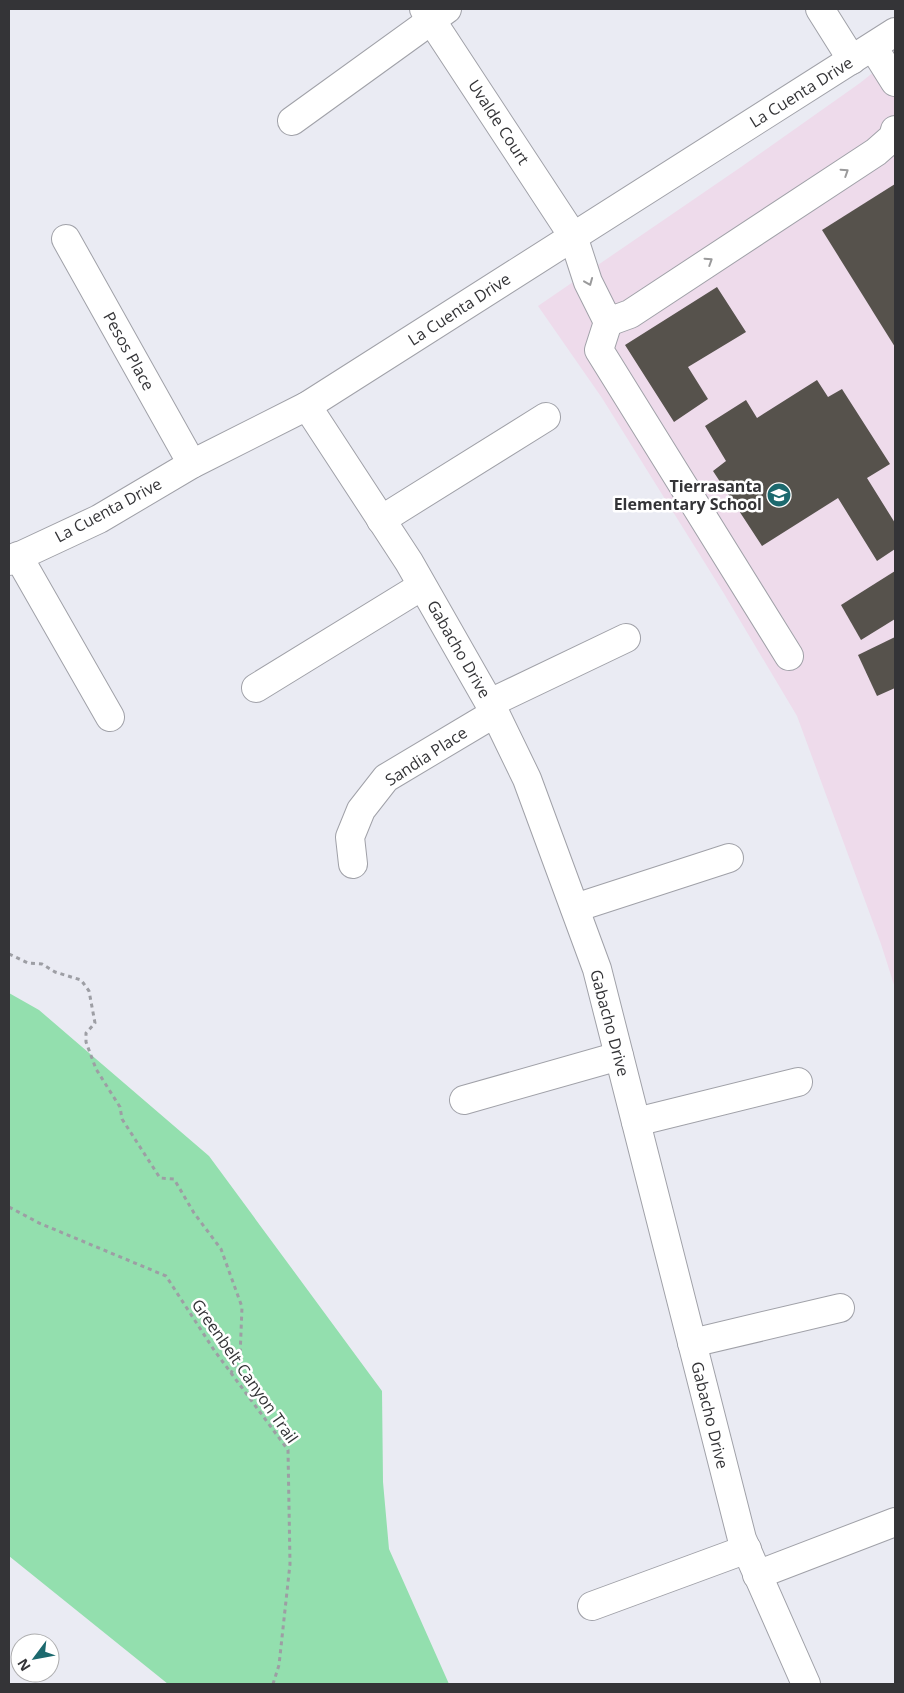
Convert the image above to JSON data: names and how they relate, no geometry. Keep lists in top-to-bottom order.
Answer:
{
  "streets": {
    "street": [
      "La Cuenta Drive",
      "Uvalde Court",
      "Pesos Place",
      "Gabacho Drive",
      "Sandia Place"
    ],
    "path": ["Greenbelt Canyon Trail"]
  },
  "crossings": [
    ["La Cuenta Drive", "Uvalde Court"],
    ["La Cuenta Drive", "Pesos Place"],
    ["La Cuenta Drive", "Gabacho Drive"],
    ["Gabacho Drive", "Sandia Place"]
  ],
  "places": {
    "school or university": ["Tierrasanta Elementary School"]
  },
  "north": "bottom left"
}
